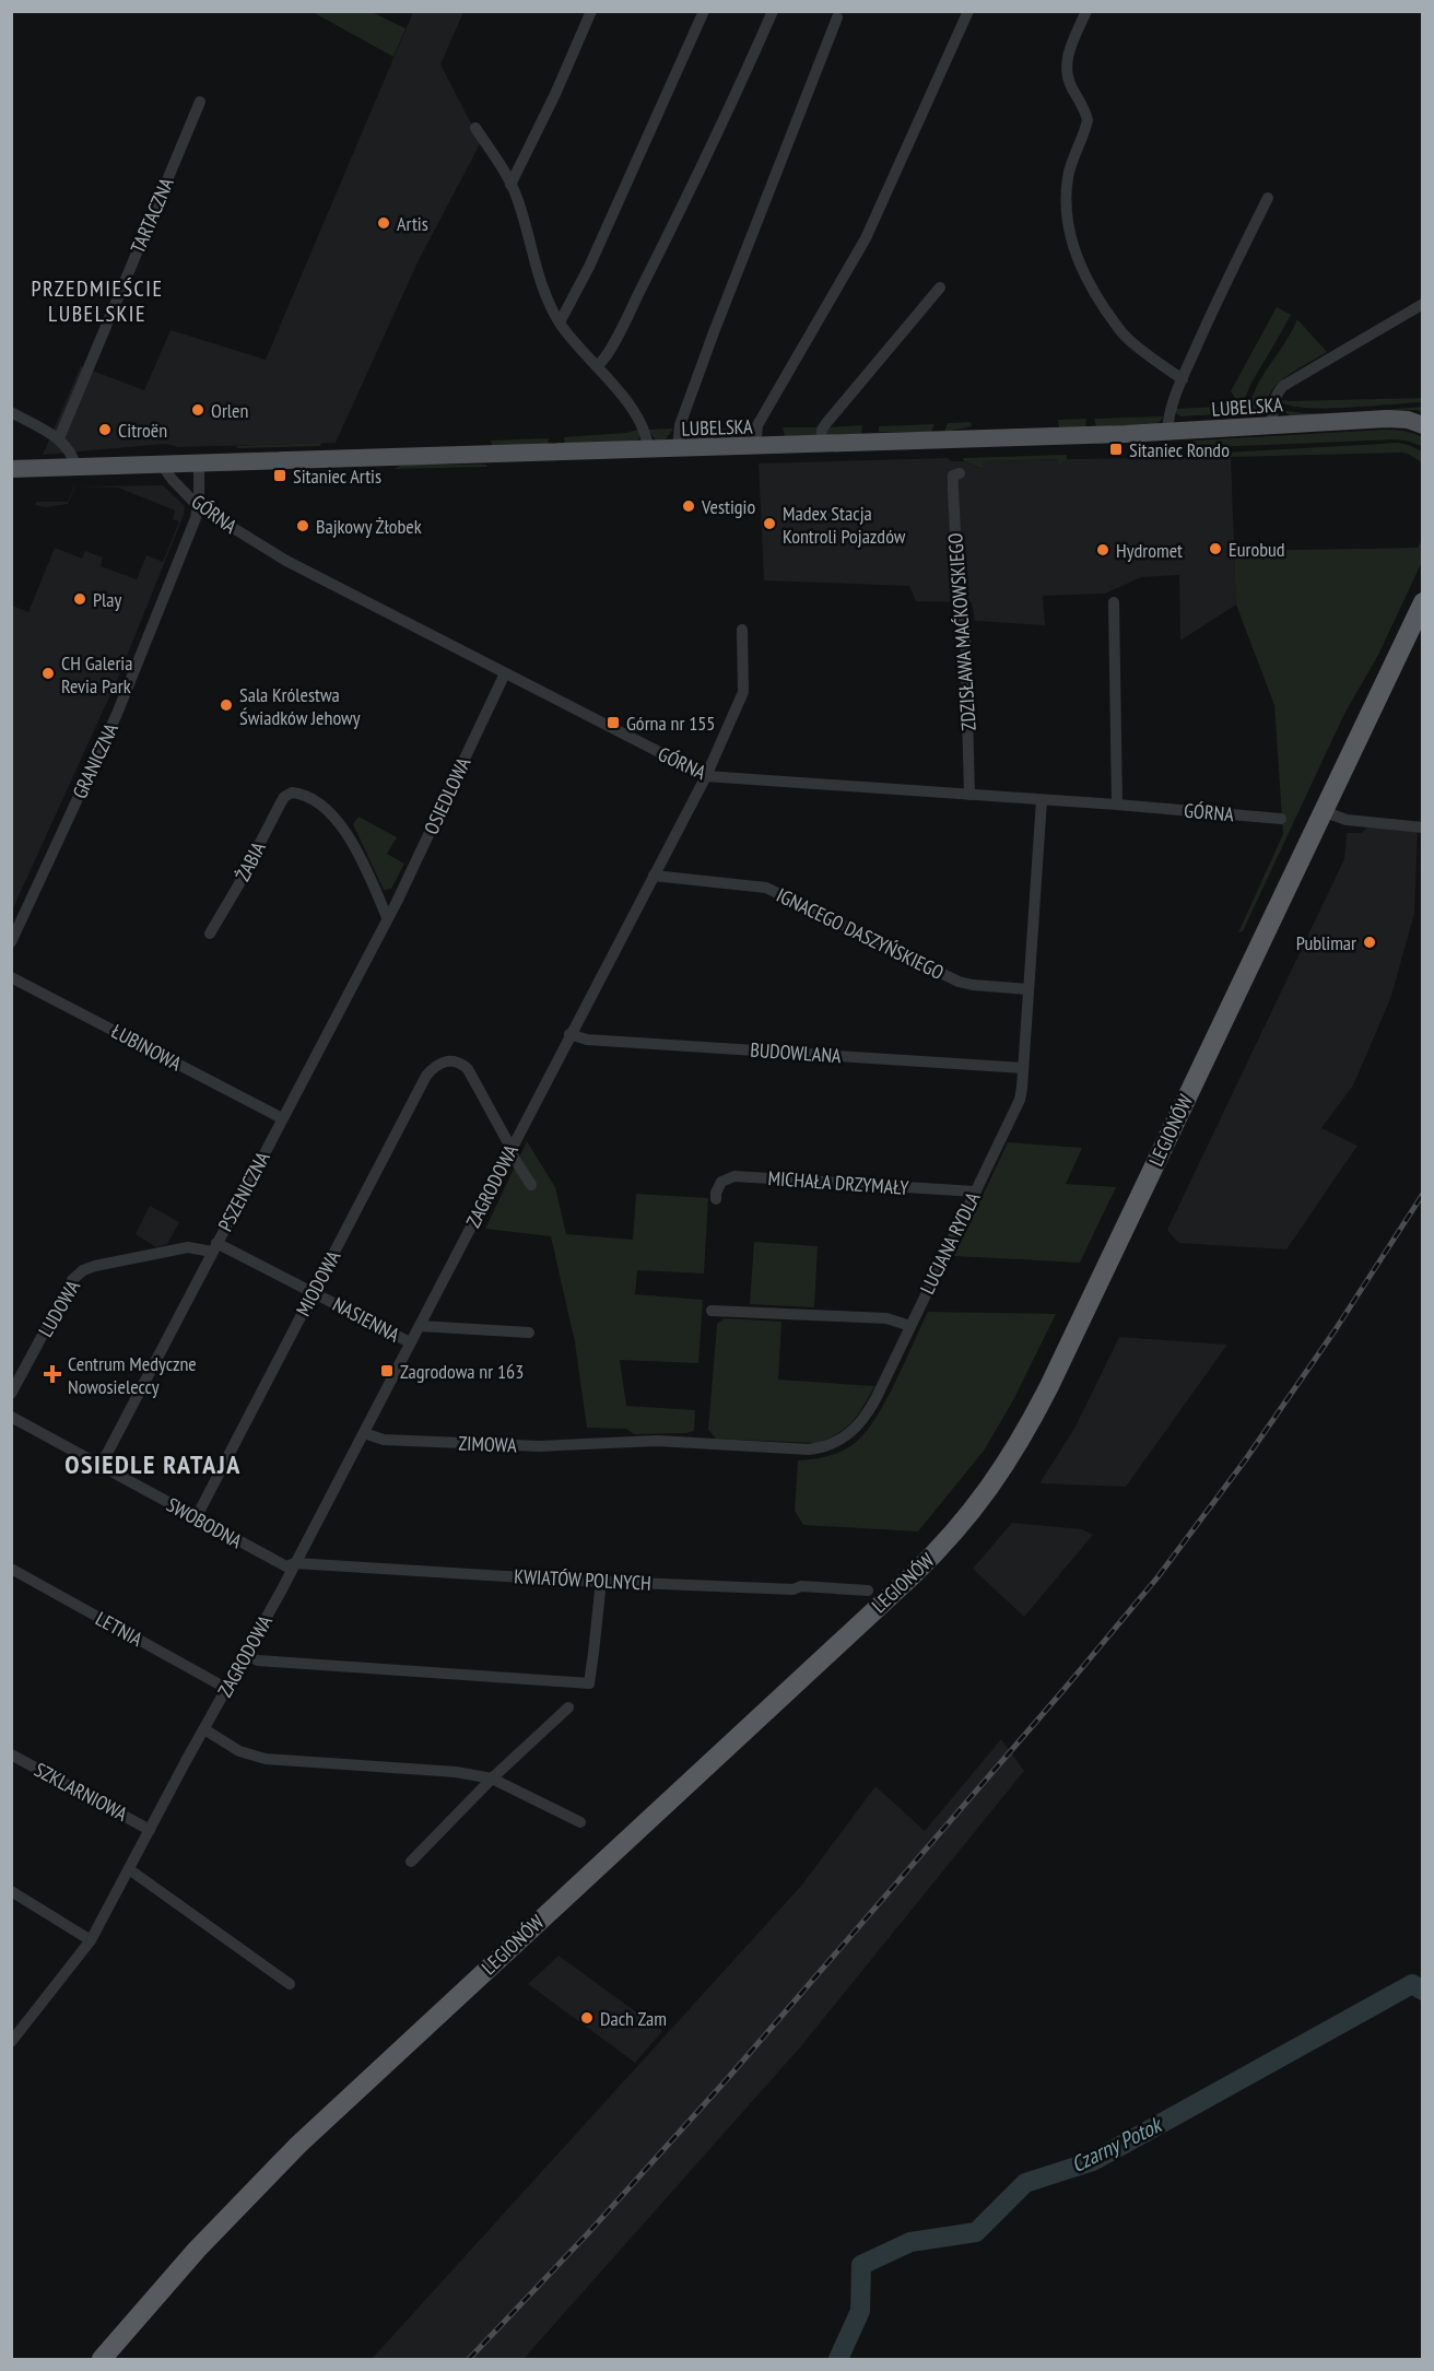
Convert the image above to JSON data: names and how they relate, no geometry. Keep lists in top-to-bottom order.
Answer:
{
  "streets": {
    "highway": ["LEGIONÓW"],
    "main road": ["LUBELSKA"],
    "street": [
      "TARTACZNA",
      "GÓRNA",
      "ZDZISŁAWA MAĆKOWSKIEGO",
      "GRANICZNA",
      "OSIEDLOWA",
      "ŻABIA",
      "IGNACEGO DASZYŃSKIEGO",
      "ŁUBINOWA",
      "BUDOWLANA",
      "MICHAŁA DRZYMAŁY",
      "ZAGRODOWA",
      "PSZENICZNA",
      "LUCJANA RYDLA",
      "MIODOWA",
      "LUDOWA",
      "NASIENNA",
      "ZIMOWA",
      "SWOBODNA",
      "KWIATÓW POLNYCH",
      "LETNIA",
      "SZKLARNIOWA"
    ]
  },
  "crossings": [
    ["LUBELSKA", "GÓRNA"],
    ["LUBELSKA", "GRANICZNA"],
    ["GÓRNA", "ZDZISŁAWA MAĆKOWSKIEGO"],
    ["GÓRNA", "GRANICZNA"],
    ["GÓRNA", "OSIEDLOWA"],
    ["GÓRNA", "ZAGRODOWA"],
    ["GÓRNA", "LUCJANA RYDLA"],
    ["OSIEDLOWA", "ŻABIA"],
    ["OSIEDLOWA", "PSZENICZNA"],
    ["ŻABIA", "PSZENICZNA"],
    ["IGNACEGO DASZYŃSKIEGO", "ZAGRODOWA"],
    ["IGNACEGO DASZYŃSKIEGO", "LUCJANA RYDLA"],
    ["ŁUBINOWA", "PSZENICZNA"],
    ["BUDOWLANA", "ZAGRODOWA"],
    ["BUDOWLANA", "LUCJANA RYDLA"],
    ["MICHAŁA DRZYMAŁY", "LUCJANA RYDLA"],
    ["ZAGRODOWA", "MIODOWA"],
    ["ZAGRODOWA", "NASIENNA"],
    ["ZAGRODOWA", "ZIMOWA"],
    ["ZAGRODOWA", "SWOBODNA"],
    ["ZAGRODOWA", "KWIATÓW POLNYCH"],
    ["ZAGRODOWA", "LETNIA"],
    ["ZAGRODOWA", "SZKLARNIOWA"],
    ["PSZENICZNA", "LUDOWA"],
    ["PSZENICZNA", "NASIENNA"],
    ["PSZENICZNA", "SWOBODNA"],
    ["LUCJANA RYDLA", "ZIMOWA"],
    ["MIODOWA", "NASIENNA"],
    ["MIODOWA", "SWOBODNA"],
    ["LUDOWA", "NASIENNA"],
    ["SWOBODNA", "KWIATÓW POLNYCH"]
  ],
  "districts": ["PRZEDMIEŚCIE LUBELSKIE", "OSIEDLE RATAJA"],
  "water": ["Czarny Potok"],
  "places": {
    "other": [
      "Artis",
      "Orlen",
      "Citroën",
      "Vestigio",
      "Madex Stacja Kontroli Pojazdów",
      "Bajkowy Żłobek",
      "Eurobud",
      "Hydromet",
      "Play",
      "CH Galeria Revia Park",
      "Sala Królestwa Świadków Jehowy",
      "Publimar",
      "Dach Zam"
    ],
    "transit": [
      "Sitaniec Rondo",
      "Sitaniec Artis",
      "Górna nr 155",
      "Zagrodowa nr 163"
    ],
    "health": ["Centrum Medyczne Nowosieleccy"]
  }
}
